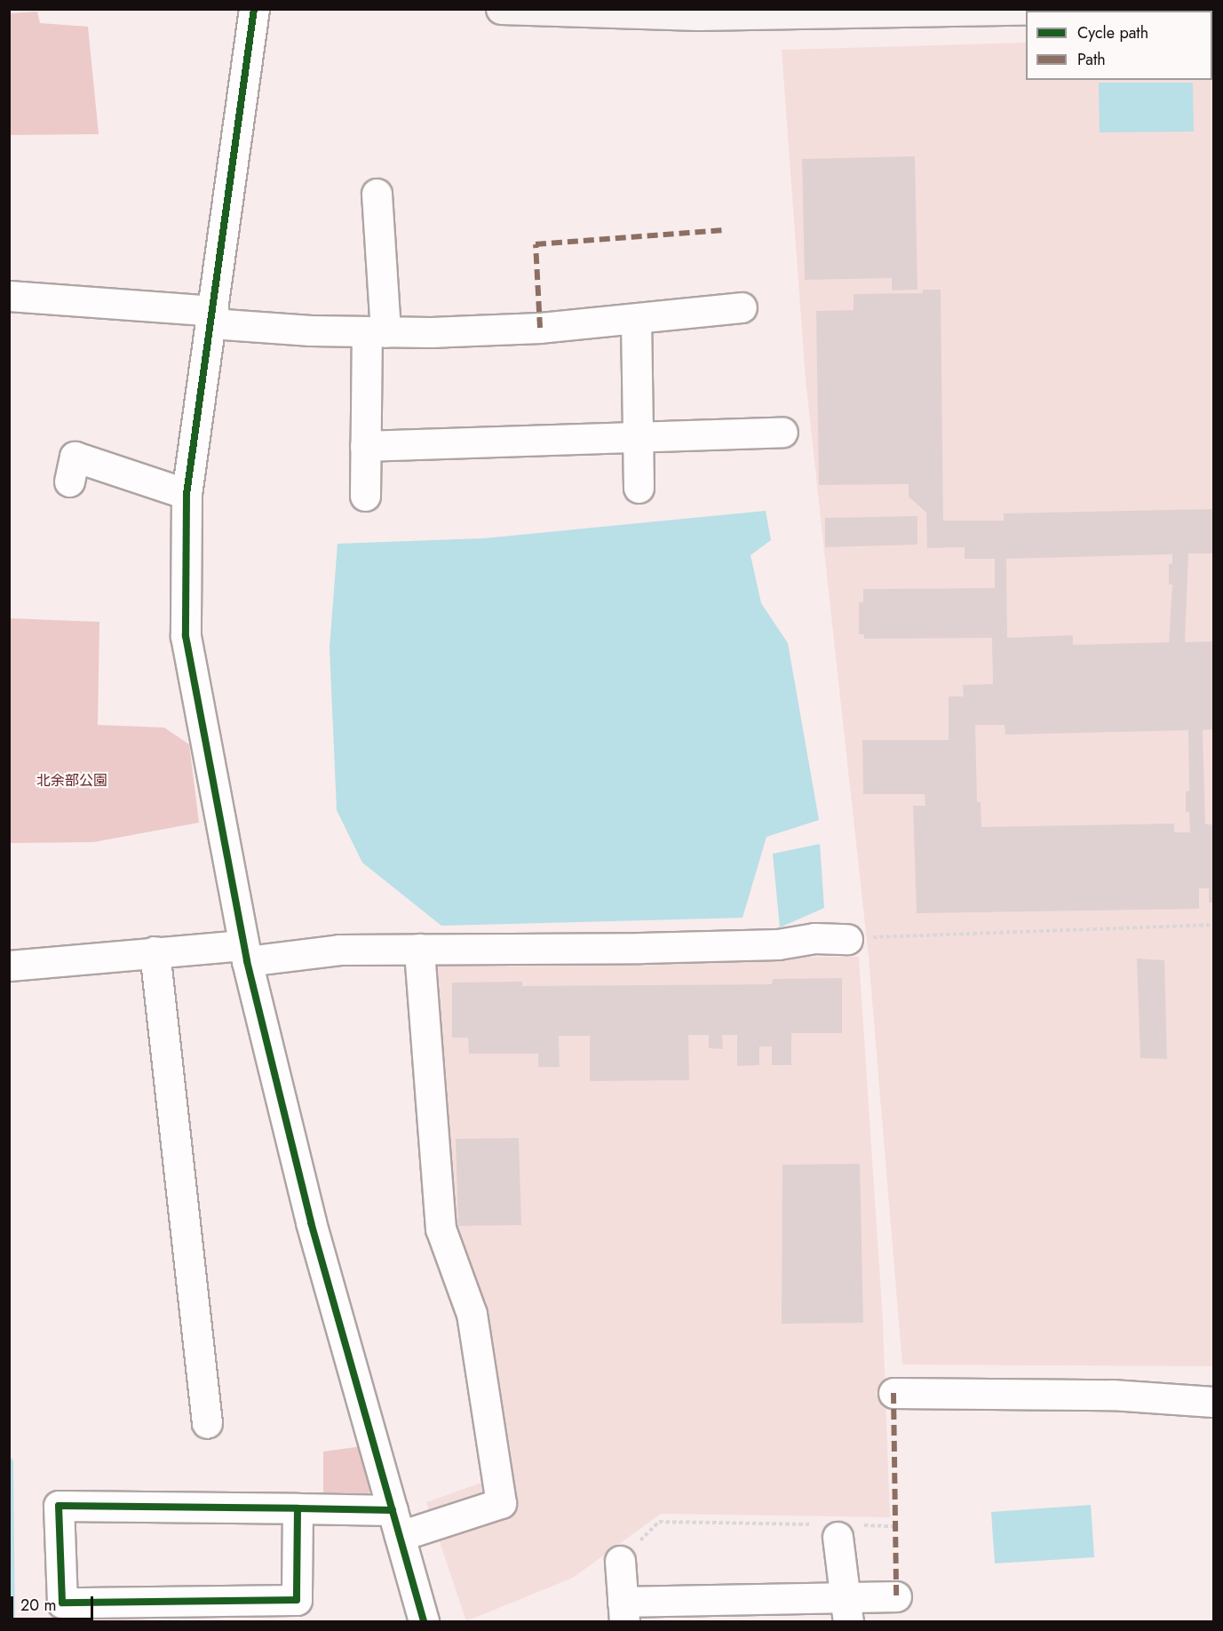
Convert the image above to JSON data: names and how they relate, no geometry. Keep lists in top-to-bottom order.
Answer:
{
  "parks": ["北余部公園"],
  "legend": ["Cycle path", "Path"],
  "scale_bar": "20 m"
}
